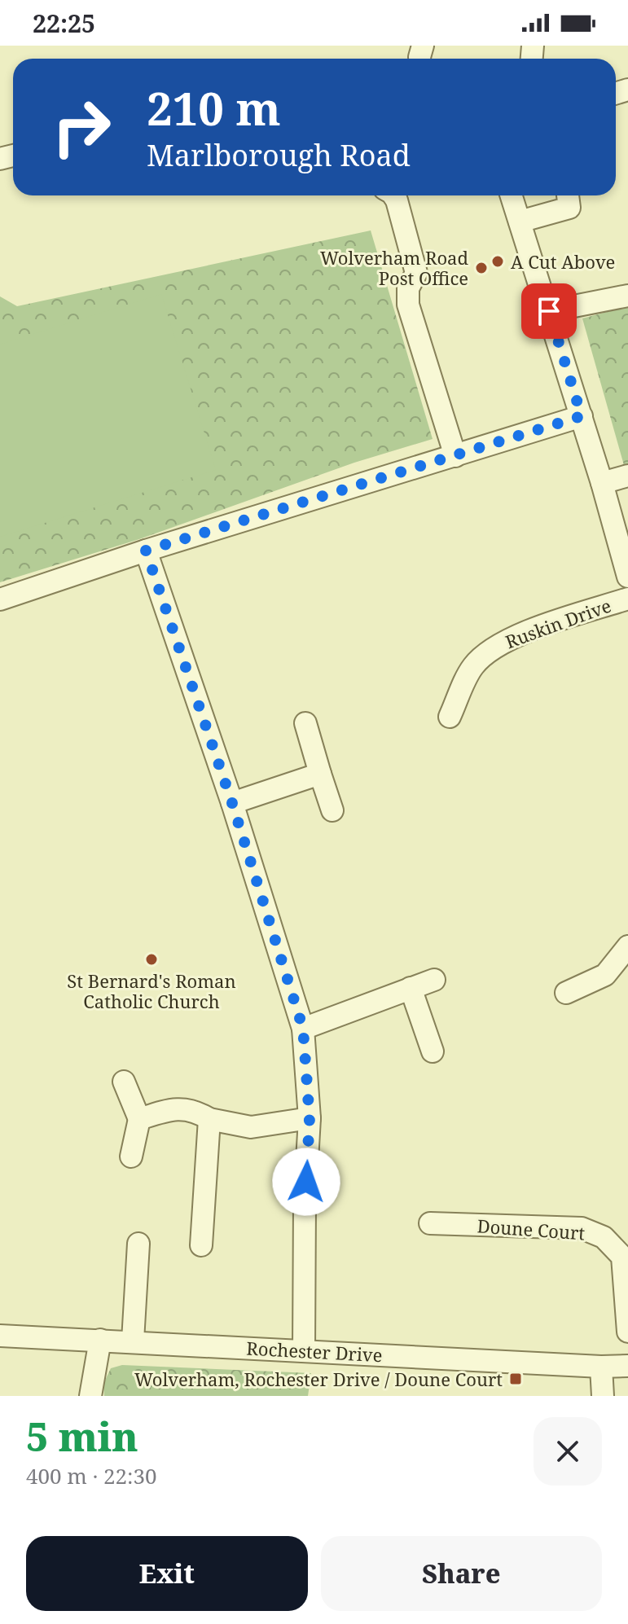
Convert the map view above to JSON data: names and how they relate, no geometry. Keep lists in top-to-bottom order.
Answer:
{
  "streets": {
    "street": ["Ruskin Drive", "Doune Court", "Rochester Drive"]
  },
  "places": {
    "other": ["A Cut Above", "Wolverham Road Post Office", "St Bernard's Roman Catholic Church"],
    "transit": ["Wolverham, Rochester Drive / Doune Court"]
  },
  "page": {
    "status": "22:25",
    "turn": ["210 m", "Marlborough Road"],
    "heading": ["5 min", "400 m · 22:30"],
    "buttons": ["Exit", "Share"]
  }
}
